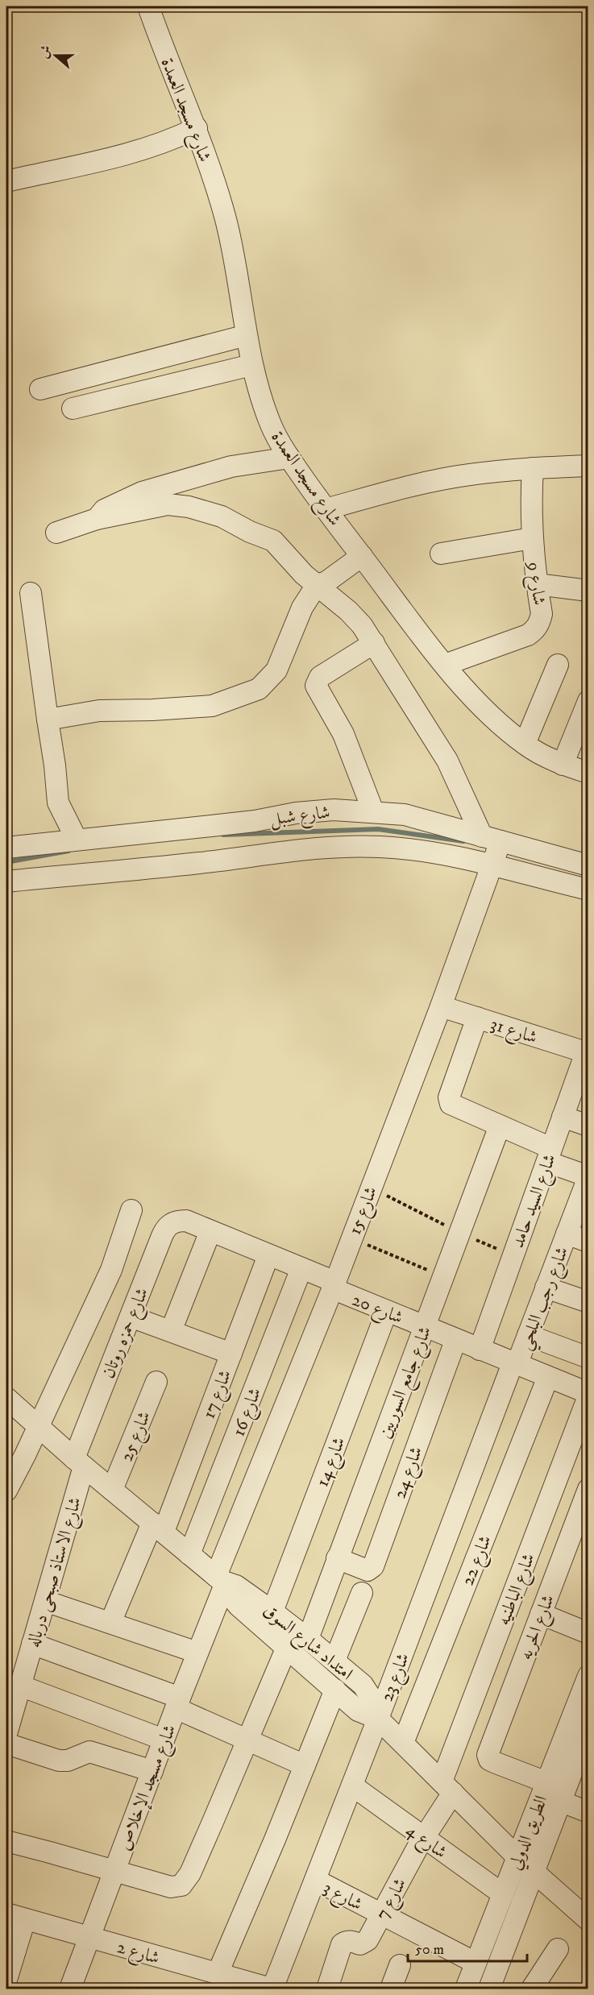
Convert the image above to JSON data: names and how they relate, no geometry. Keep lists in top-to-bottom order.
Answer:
{
  "streets": {
    "street": [
      "شارع مسجد العمدة",
      "شارع 9",
      "شارع شبل",
      "شارع 31",
      "شارع السيد حامد",
      "شارع 15",
      "شارع رجب البلحي",
      "شارع 20",
      "شارع حمزه روتان",
      "شارع جامع السوريين",
      "شارع 17",
      "شارع 16",
      "شارع 25",
      "شارع 14",
      "شارع 24",
      "شارع 22",
      "شارع الاستاذ صبحى درباله",
      "شارع الباطنيه",
      "شارع الحريه",
      "امتداد شارع السوق",
      "شارع 23",
      "شارع مسجد الإخلاص",
      "الطريق الدولي",
      "شارع 4",
      "شارع 3",
      "شارع 7",
      "شارع 2"
    ]
  },
  "crossings": [
    ["شارع مسجد العمدة", "شارع 9"],
    ["شارع شبل", "شارع 15"],
    ["شارع 31", "شارع السيد حامد"],
    ["شارع 31", "شارع 15"],
    ["شارع السيد حامد", "شارع 20"],
    ["شارع 15", "شارع 20"],
    ["شارع 15", "امتداد شارع السوق"],
    ["شارع 15", "شارع مسجد الإخلاص"],
    ["شارع رجب البلحي", "شارع 20"],
    ["شارع رجب البلحي", "شارع 23"],
    ["شارع 20", "شارع حمزه روتان"],
    ["شارع 20", "شارع جامع السوريين"],
    ["شارع 20", "شارع 17"],
    ["شارع 20", "شارع 16"],
    ["شارع 20", "شارع 14"],
    ["شارع 20", "شارع 24"],
    ["شارع 20", "شارع 22"],
    ["شارع 20", "شارع الباطنيه"],
    ["شارع 20", "شارع 23"],
    ["شارع حمزه روتان", "شارع الاستاذ صبحى درباله"],
    ["شارع حمزه روتان", "امتداد شارع السوق"],
    ["شارع جامع السوريين", "شارع 24"],
    ["شارع جامع السوريين", "امتداد شارع السوق"],
    ["شارع 17", "امتداد شارع السوق"],
    ["شارع 16", "امتداد شارع السوق"],
    ["شارع 25", "امتداد شارع السوق"],
    ["شارع 14", "امتداد شارع السوق"],
    ["شارع 22", "امتداد شارع السوق"],
    ["شارع الاستاذ صبحى درباله", "امتداد شارع السوق"],
    ["شارع الباطنيه", "امتداد شارع السوق"],
    ["شارع الباطنيه", "شارع 7"],
    ["شارع الحريه", "الطريق الدولي"],
    ["امتداد شارع السوق", "شارع 23"],
    ["امتداد شارع السوق", "شارع مسجد الإخلاص"],
    ["امتداد شارع السوق", "الطريق الدولي"],
    ["امتداد شارع السوق", "شارع 7"],
    ["شارع 23", "شارع 4"],
    ["شارع 23", "شارع 3"],
    ["شارع 23", "شارع 2"],
    ["شارع مسجد الإخلاص", "شارع 2"],
    ["الطريق الدولي", "شارع 4"],
    ["الطريق الدولي", "شارع 3"],
    ["شارع 4", "شارع 7"],
    ["شارع 3", "شارع 7"]
  ],
  "scale_bar": "50 m",
  "north": "left"
}
